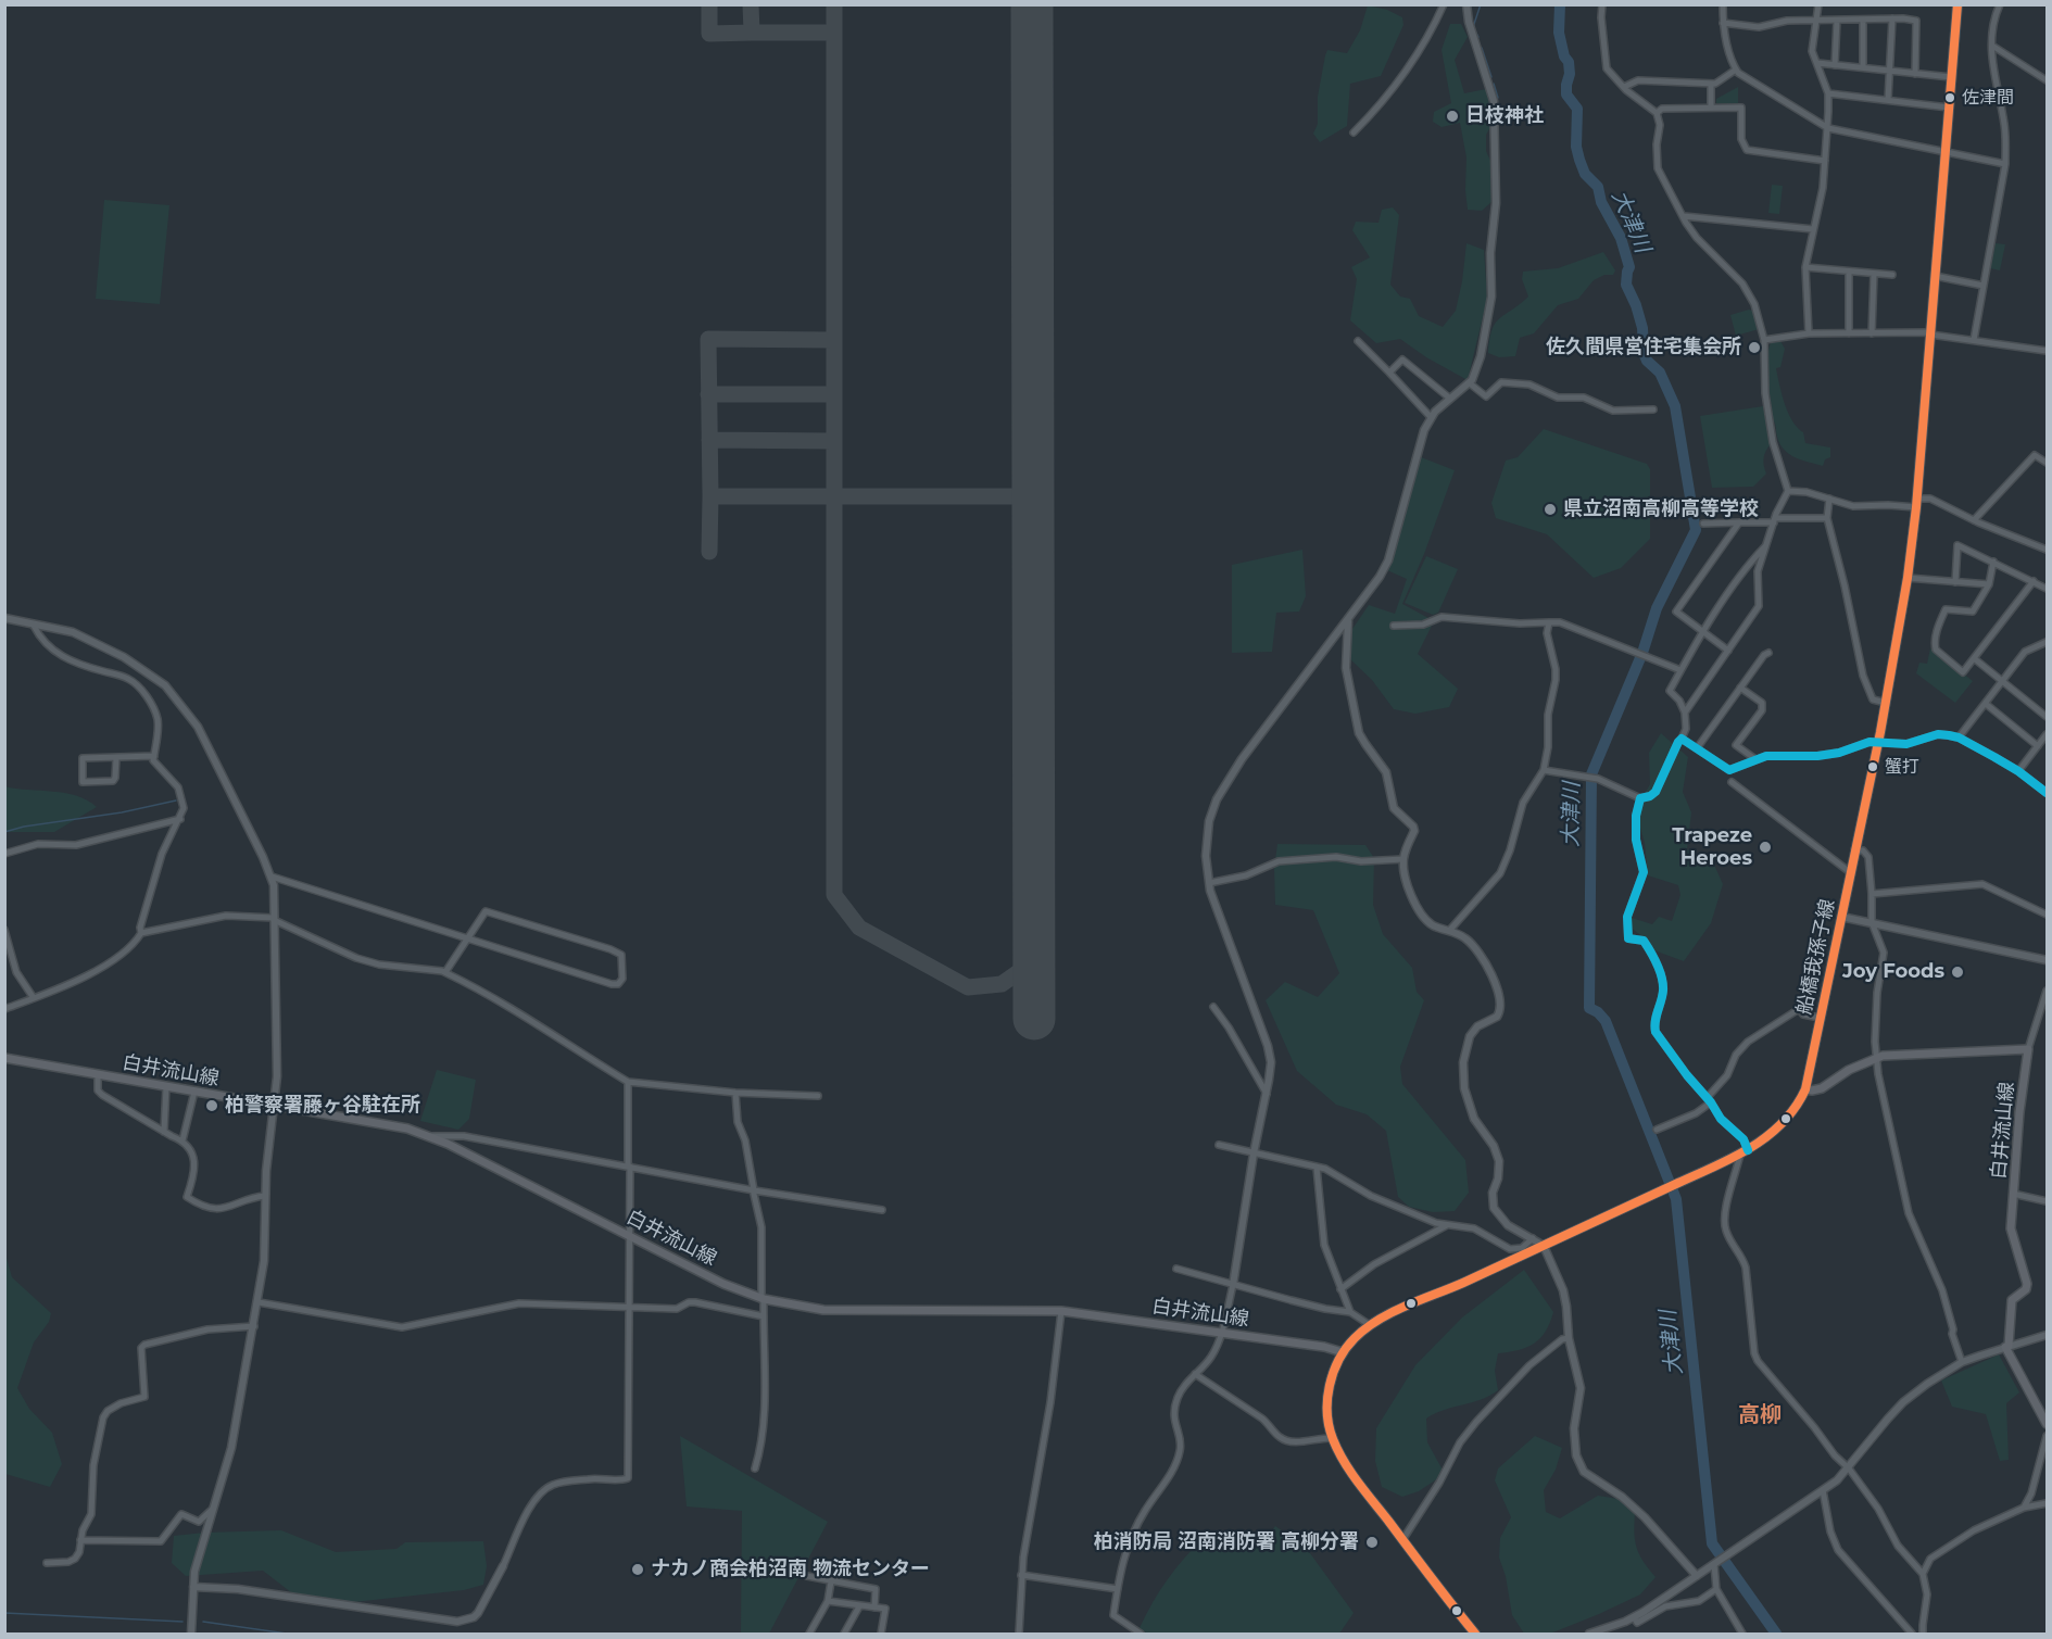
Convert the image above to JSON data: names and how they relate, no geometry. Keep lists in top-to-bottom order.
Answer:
{
  "streets": {
    "main road": ["船橋我孫子線", "白井流山線"]
  },
  "crossings": [
    ["船橋我孫子線", "白井流山線"]
  ],
  "districts": ["高柳"],
  "water": ["大津川"],
  "places": [
    "佐津間",
    "日枝神社",
    "佐久間県営住宅集会所",
    "県立沼南高柳高等学校",
    "蟹打",
    "Trapeze Heroes",
    "Joy Foods",
    "柏警察署藤ヶ谷駐在所",
    "柏消防局 沼南消防署 高柳分署",
    "ナカノ商会柏沼南 物流センター"
  ]
}
